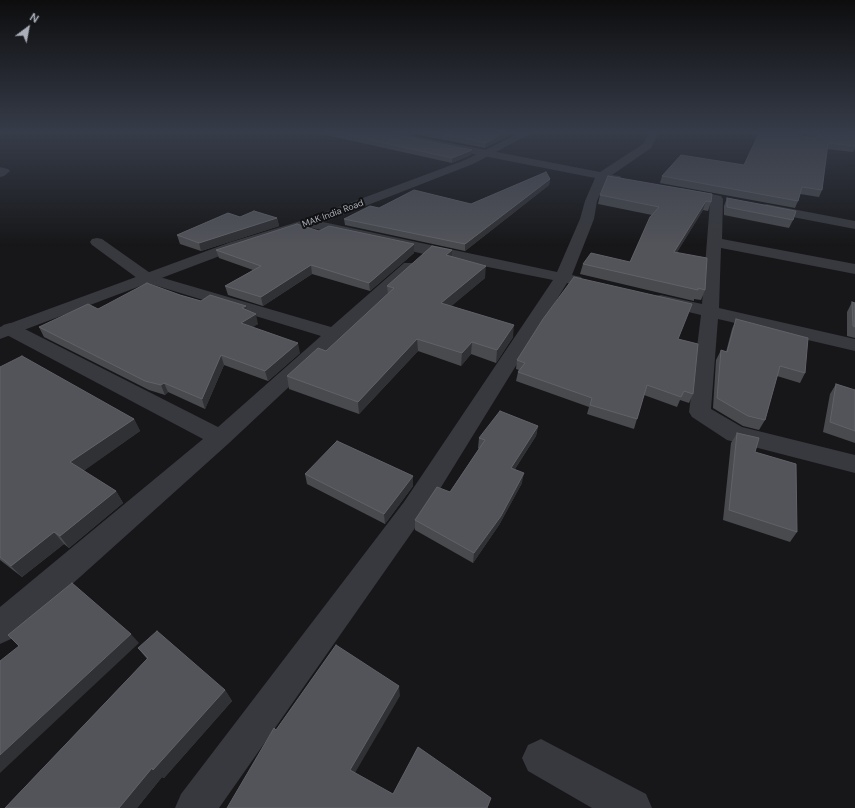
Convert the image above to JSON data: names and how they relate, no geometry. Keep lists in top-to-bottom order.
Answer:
{
  "streets": {
    "street": ["MAK India Road"]
  },
  "north": "top right"
}
